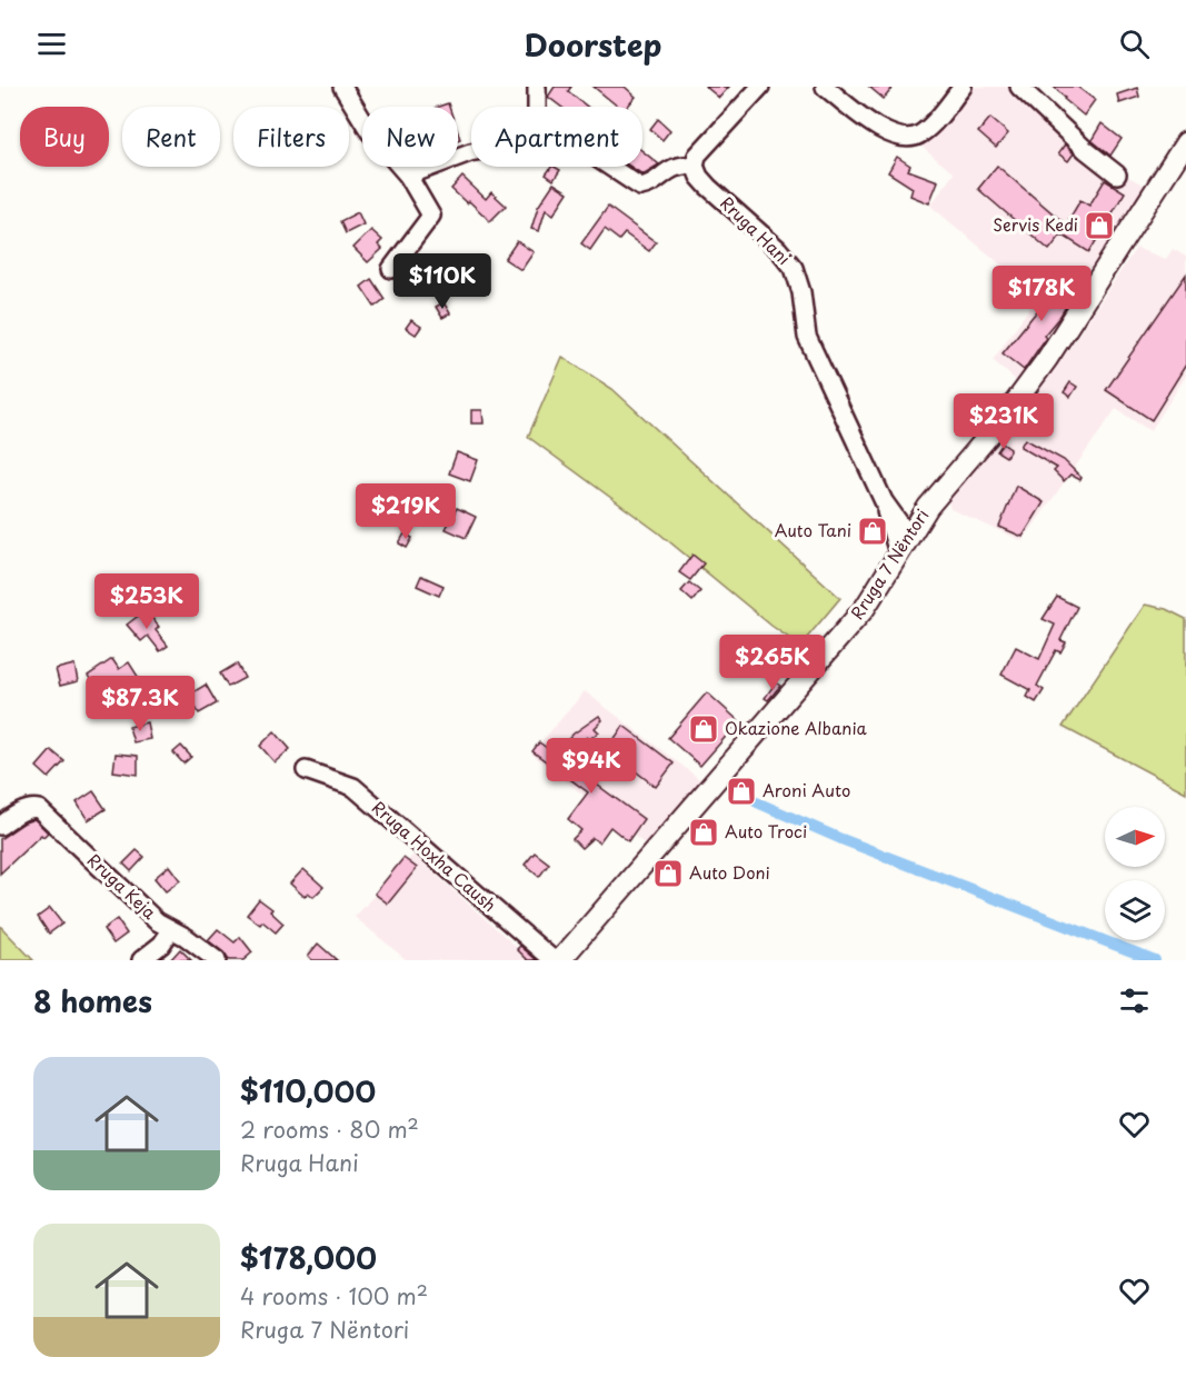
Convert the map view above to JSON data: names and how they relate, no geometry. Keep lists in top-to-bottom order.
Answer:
{
  "streets": {
    "main road": ["Rruga 7 Nëntori"],
    "street": ["Rruga Hani", "Rruga Hoxha Caush", "Rruga Keja"]
  },
  "crossings": [
    ["Rruga Hani", "Rruga 7 Nëntori"]
  ],
  "places": {
    "shop": [
      "Servis Kedi",
      "Auto Tani",
      "Okazione Albania",
      "Aroni Auto",
      "Auto Troci",
      "Auto Doni"
    ]
  },
  "north": "right",
  "page": {
    "header": "Doorstep",
    "chip": [
      "Buy",
      "Rent",
      "Filters",
      "New",
      "Apartment"
    ],
    "price": [
      "$110K",
      "$178K",
      "$231K",
      "$219K",
      "$253K",
      "$265K",
      "$87.3K",
      "$94K"
    ],
    "heading": "8 homes",
    "list": [
      {
        "name": "$110,000",
        "note": "2 rooms · 80 m² · Rruga Hani"
      },
      {
        "name": "$178,000",
        "note": "4 rooms · 100 m² · Rruga 7 Nëntori"
      }
    ]
  }
}
